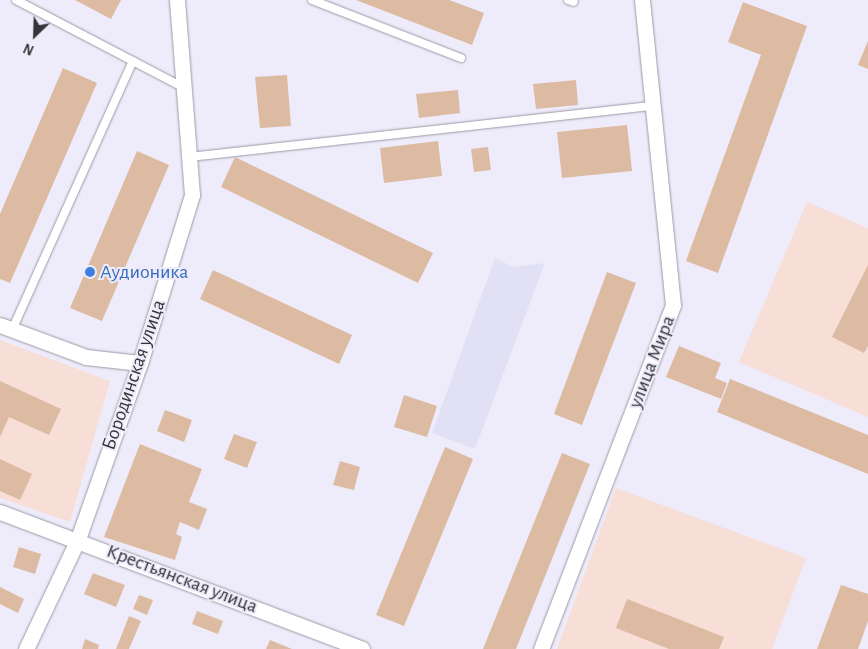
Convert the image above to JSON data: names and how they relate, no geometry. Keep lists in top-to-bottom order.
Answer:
{
  "streets": {
    "street": ["улица Мира", "Бородинская улица", "Крестьянская улица"]
  },
  "crossings": [
    ["Бородинская улица", "Крестьянская улица"]
  ],
  "places": ["Аудионика"],
  "north": "bottom left"
}
